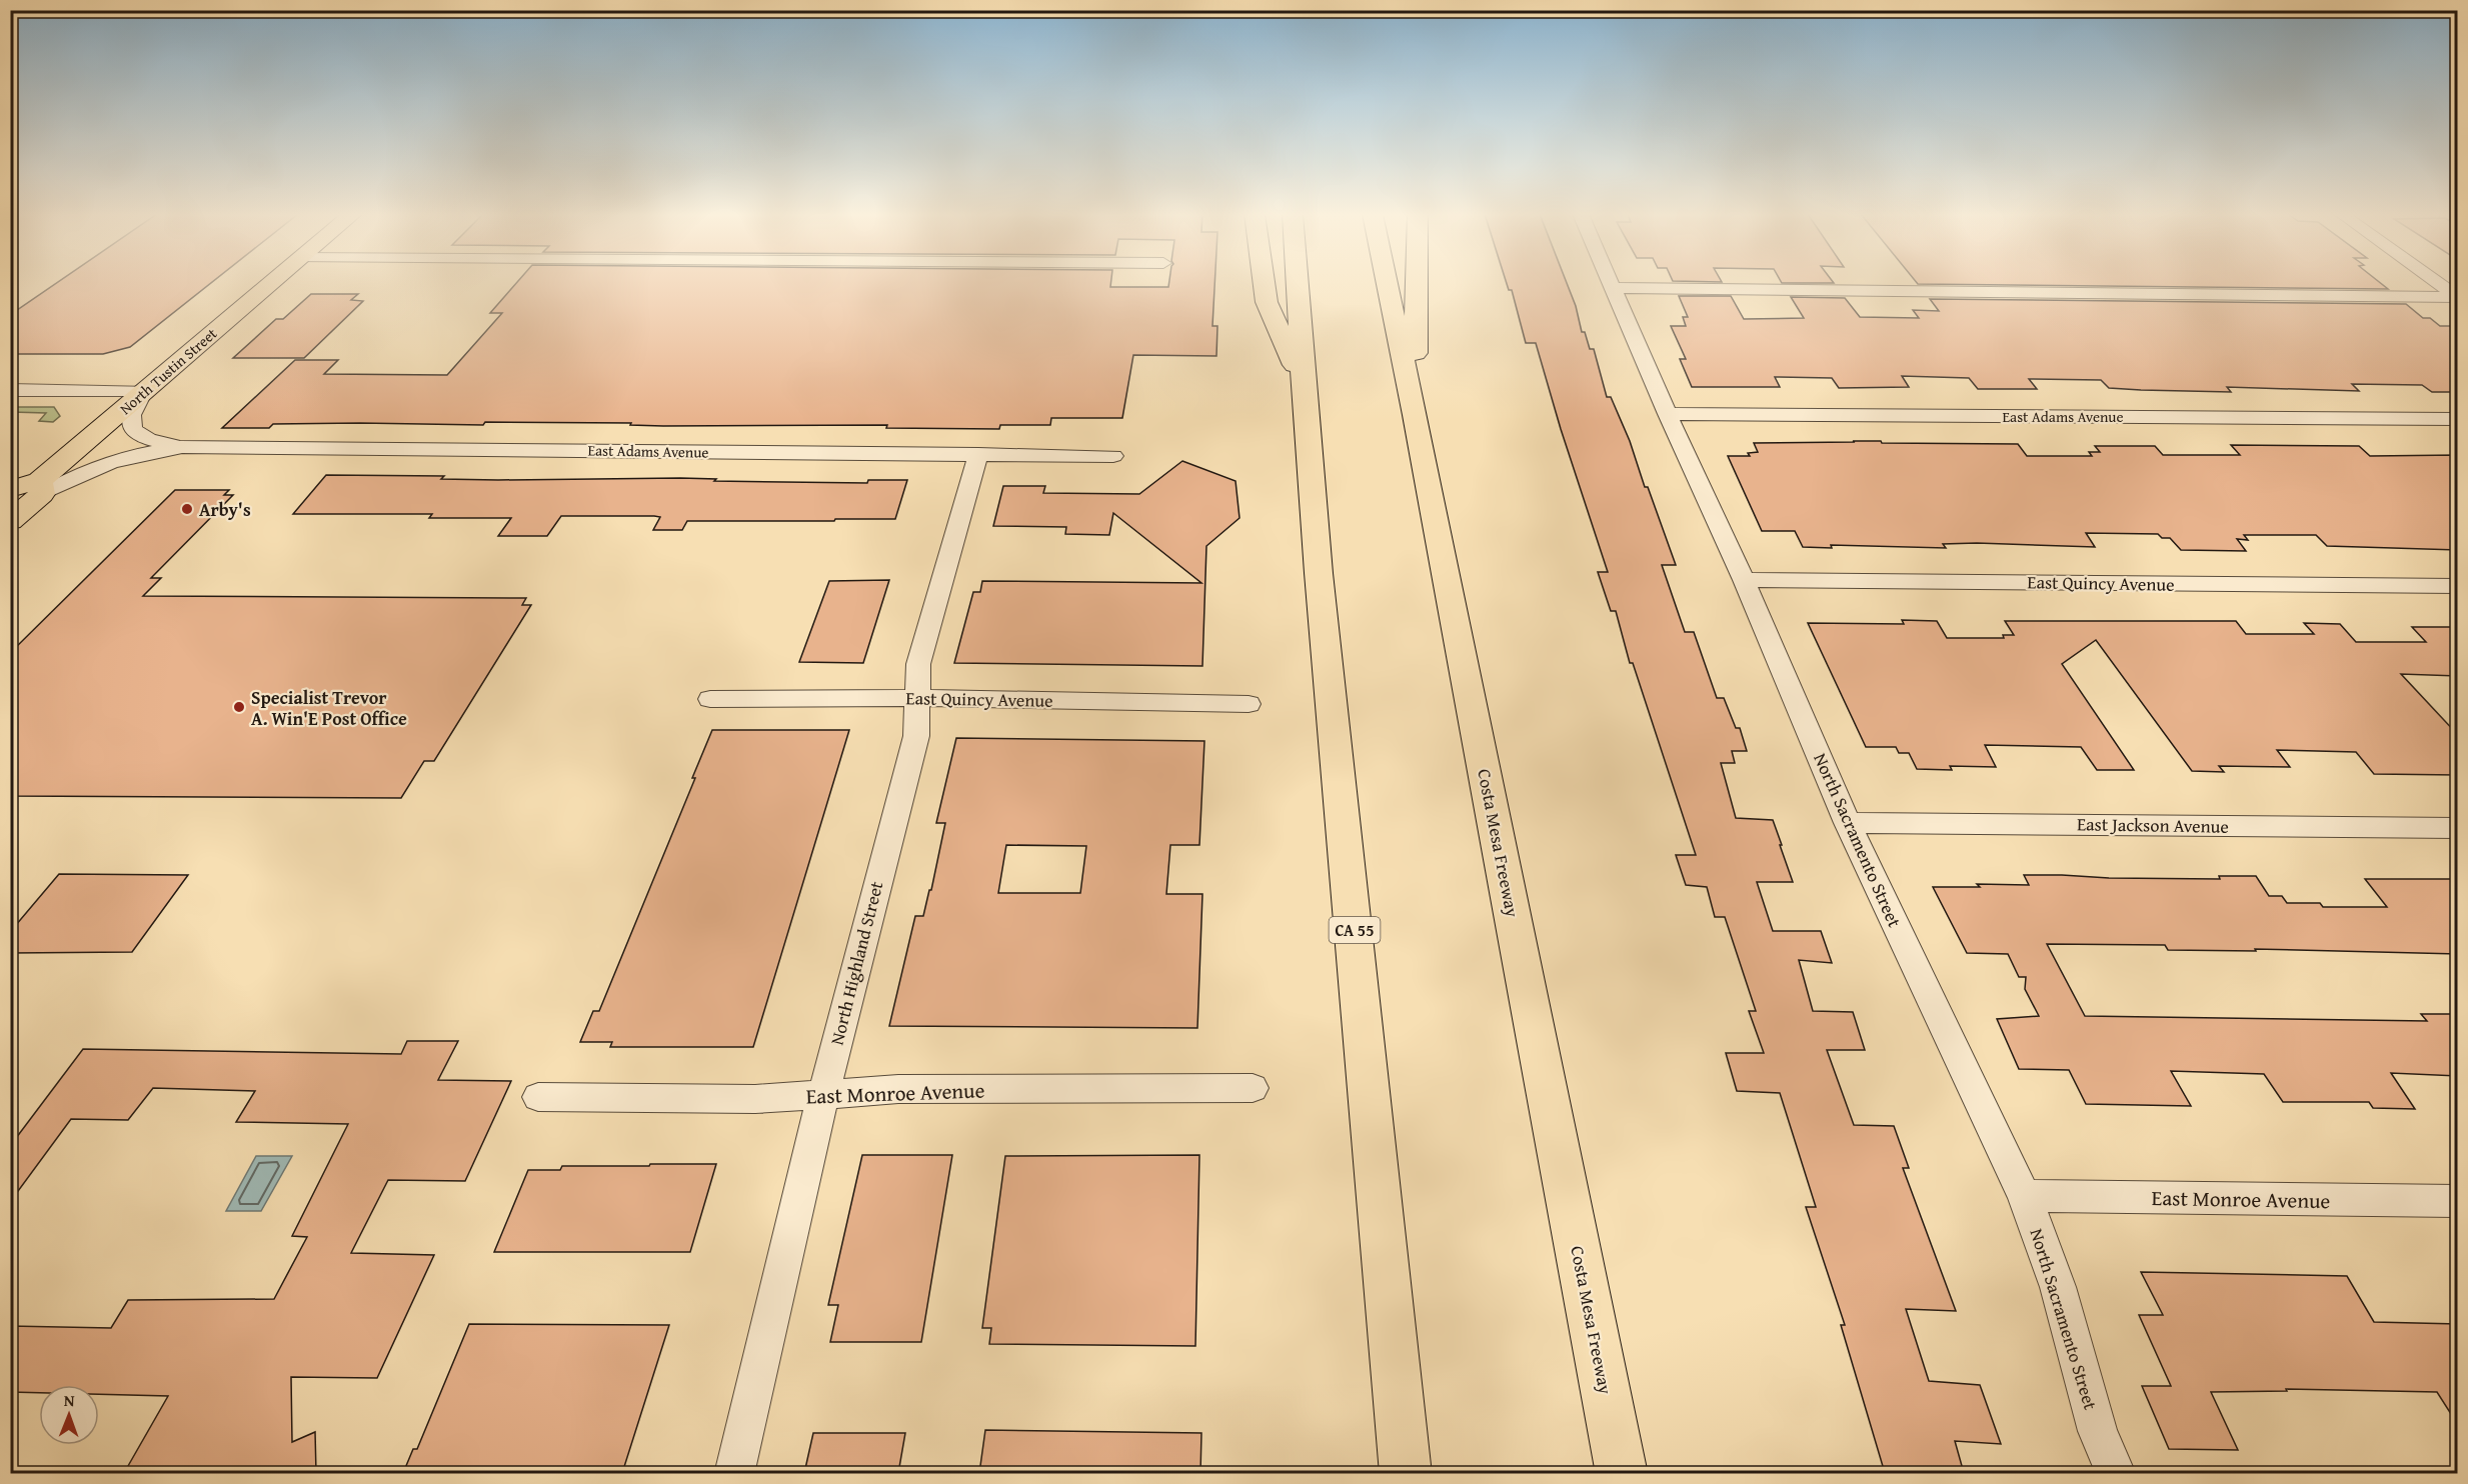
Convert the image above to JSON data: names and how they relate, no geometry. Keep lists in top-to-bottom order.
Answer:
{
  "streets": {
    "main road": ["North Tustin Street", "Costa Mesa Freeway", "CA 55"],
    "street": [
      "East Adams Avenue",
      "East Quincy Avenue",
      "East Jackson Avenue",
      "North Sacramento Street",
      "North Highland Street",
      "East Monroe Avenue"
    ]
  },
  "crossings": [
    ["North Tustin Street", "East Adams Avenue"],
    ["East Adams Avenue", "North Sacramento Street"],
    ["East Adams Avenue", "North Highland Street"],
    ["East Quincy Avenue", "North Sacramento Street"],
    ["East Quincy Avenue", "North Highland Street"],
    ["East Jackson Avenue", "North Sacramento Street"],
    ["North Sacramento Street", "East Monroe Avenue"],
    ["North Highland Street", "East Monroe Avenue"]
  ],
  "places": ["Arby's", "Specialist Trevor A. Win'E Post Office"],
  "north": "top"
}
